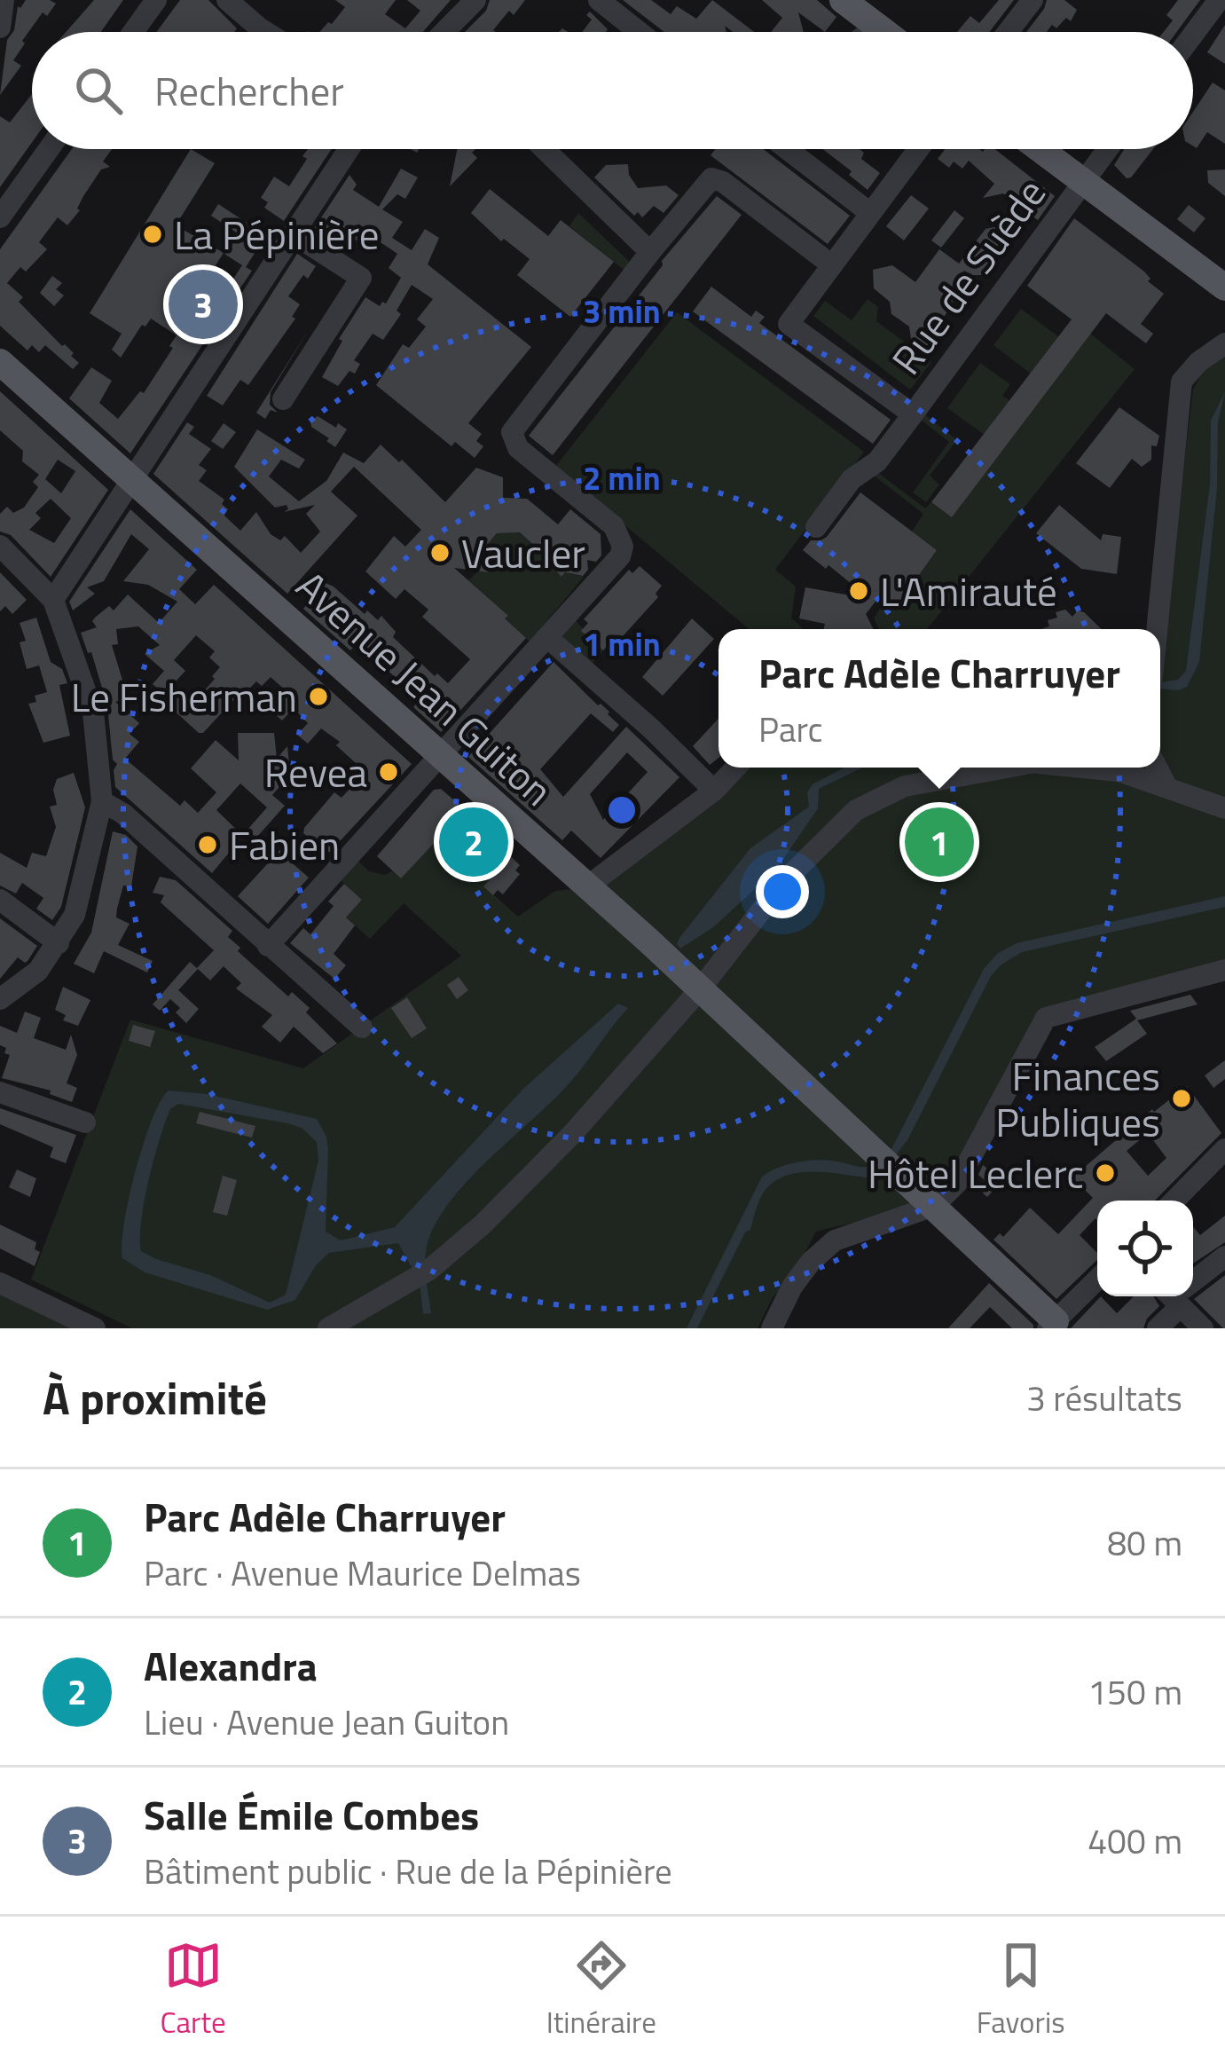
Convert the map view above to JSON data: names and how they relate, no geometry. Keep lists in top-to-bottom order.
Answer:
{
  "streets": {
    "main road": ["Avenue Jean Guiton"],
    "street": ["Rue de Suède"]
  },
  "places": [
    "La Pépinière",
    "Vaucler",
    "L'Amirauté",
    "Le Fisherman",
    "Revea",
    "Fabien",
    "Finances Publiques",
    "Hôtel Leclerc"
  ],
  "page": {
    "search": "Rechercher",
    "pins": ["3", "1", "2"],
    "popup": ["Parc Adèle Charruyer", "Parc"],
    "heading": ["À proximité", "3 résultats"],
    "list": [
      {
        "mark": "1",
        "name": "Parc Adèle Charruyer",
        "note": "Parc · Avenue Maurice Delmas",
        "value": "80 m"
      },
      {
        "mark": "2",
        "name": "Alexandra",
        "note": "Lieu · Avenue Jean Guiton",
        "value": "150 m"
      },
      {
        "mark": "3",
        "name": "Salle Émile Combes",
        "note": "Bâtiment public · Rue de la Pépinière",
        "value": "400 m"
      }
    ],
    "nav": ["Carte", "Itinéraire", "Favoris"]
  },
  "rings": ["3 min", "2 min", "1 min"]
}
